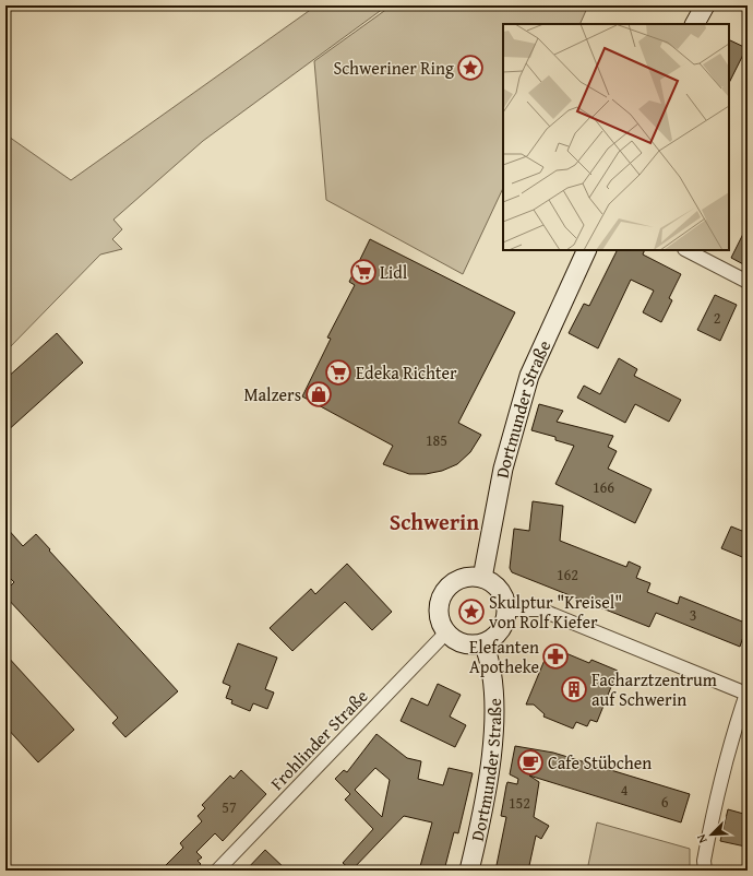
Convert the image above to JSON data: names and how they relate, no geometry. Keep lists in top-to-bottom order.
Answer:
{
  "streets": {
    "main road": ["Dortmunder Straße"],
    "street": ["Frohlinder Straße"]
  },
  "crossings": [
    ["Dortmunder Straße", "Frohlinder Straße"]
  ],
  "districts": ["Schwerin"],
  "places": {
    "place": ["Schweriner Ring", "Skulptur \"Kreisel\" von Rolf Kiefer"],
    "supermarket": ["Lidl", "Edeka Richter"],
    "shop": ["Malzers"],
    "pharmacy": ["Elefanten Apotheke"],
    "building": ["Facharztzentrum auf Schwerin"],
    "cafe": ["Cafe Stübchen"]
  },
  "house_numbers": [
    "2",
    "185",
    "166",
    "162",
    "3",
    "4",
    "6",
    "152",
    "57"
  ],
  "north": "bottom left"
}
